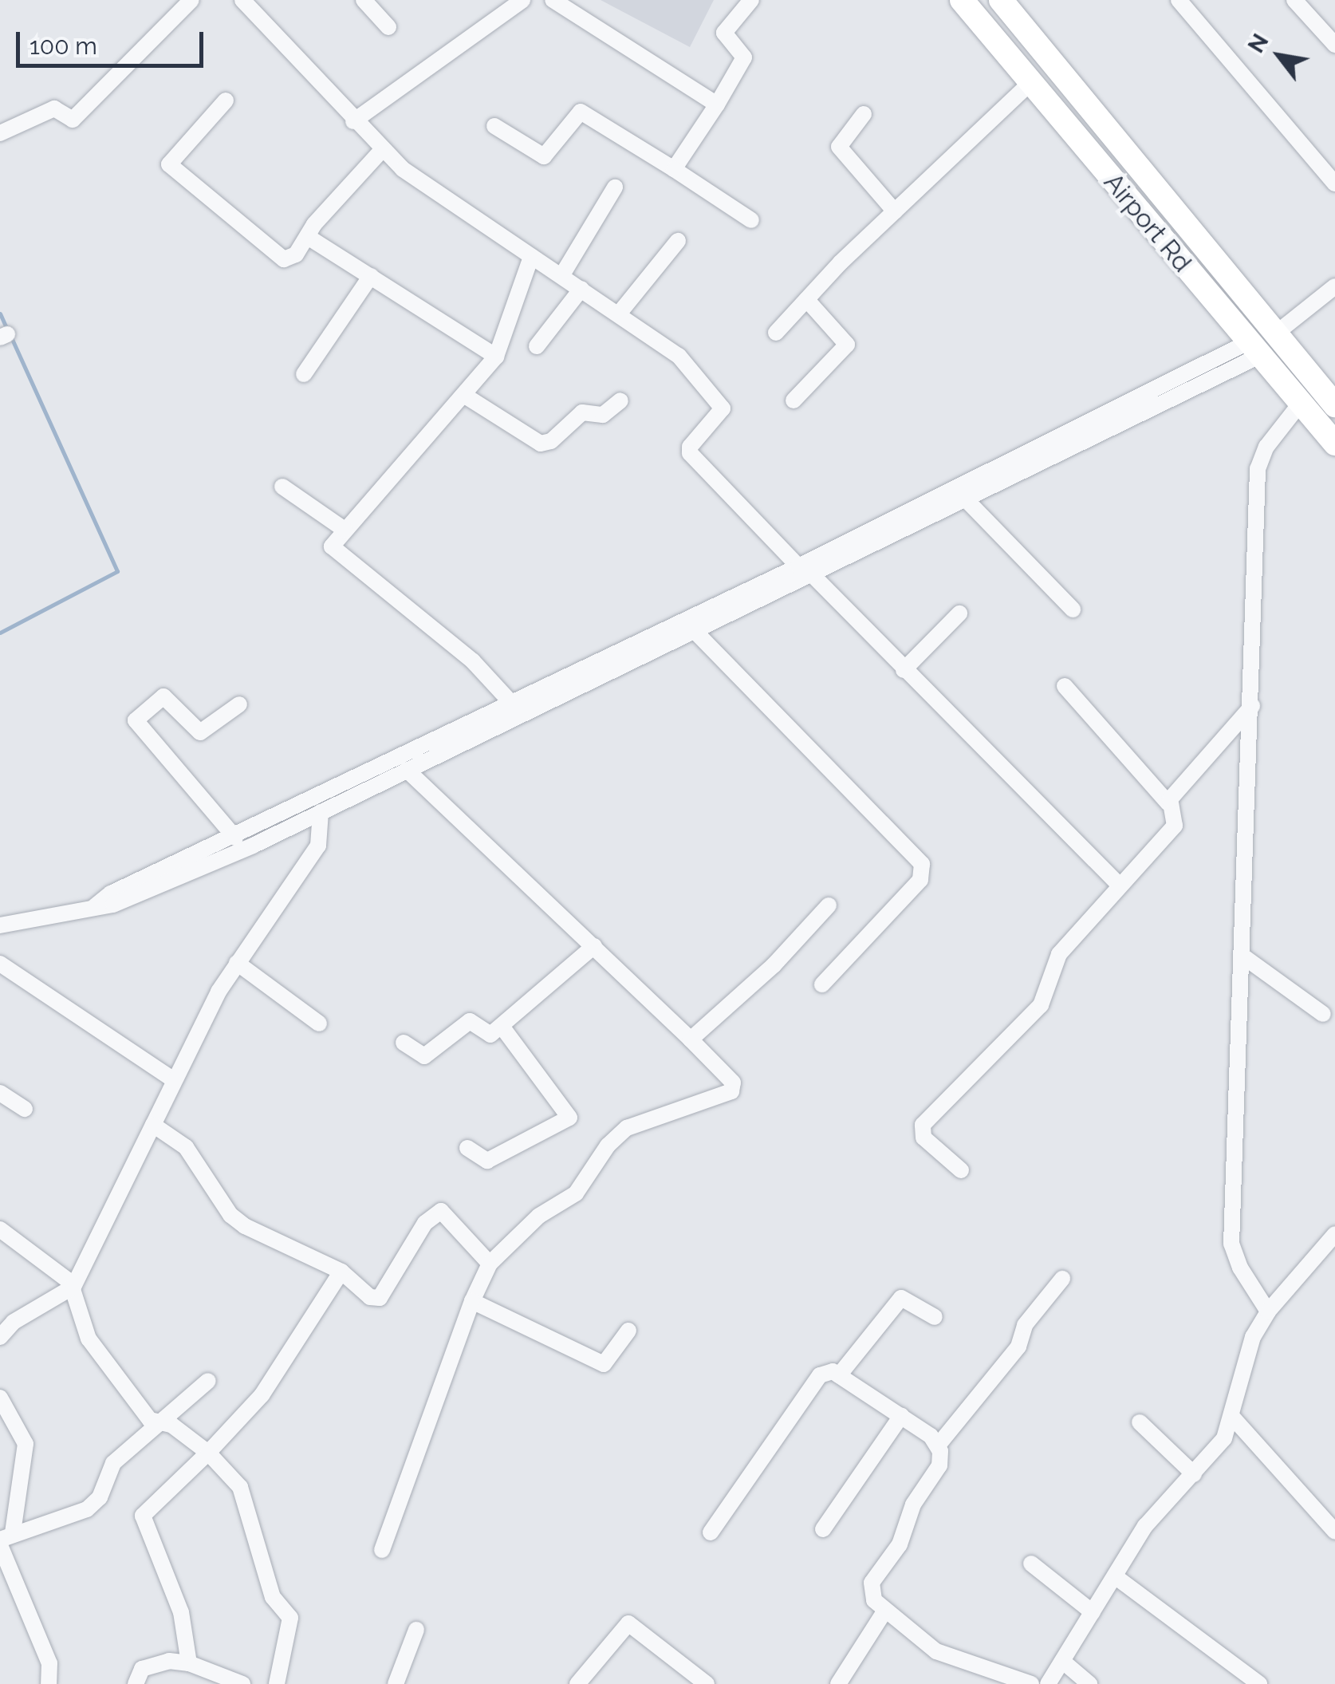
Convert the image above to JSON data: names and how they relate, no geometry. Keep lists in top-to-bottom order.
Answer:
{
  "streets": {
    "main road": ["Airport Rd"]
  },
  "scale_bar": "100 m",
  "north": "top left"
}
